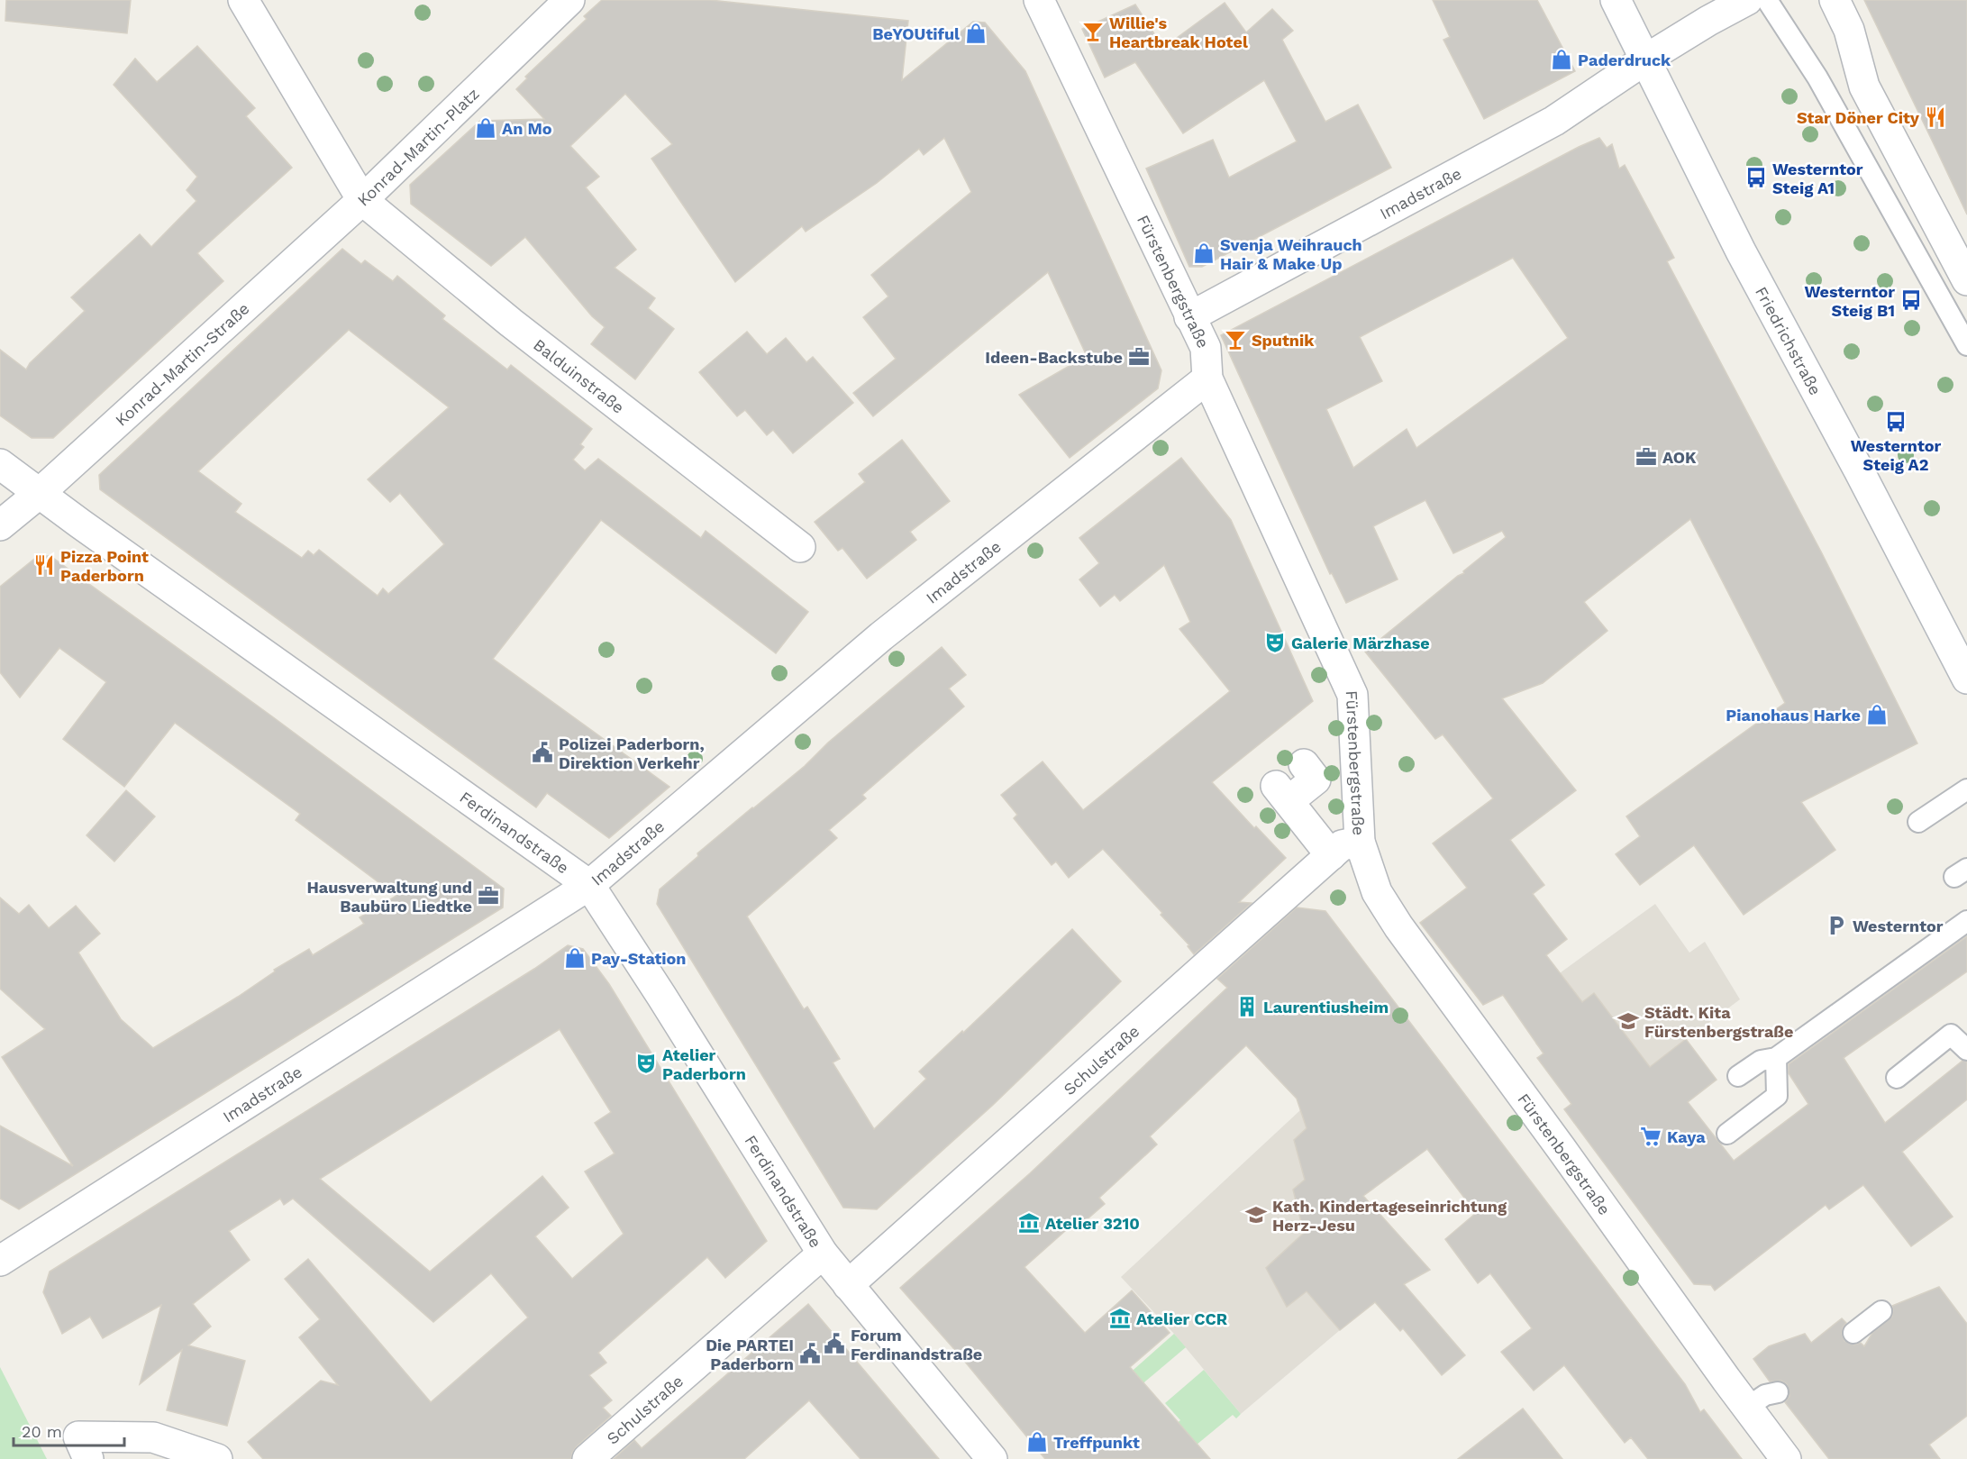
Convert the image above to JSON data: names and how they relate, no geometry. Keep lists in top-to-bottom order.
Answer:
{
  "streets": {
    "street": [
      "Konrad-Martin-Platz",
      "Imadstraße",
      "Fürstenbergstraße",
      "Friedrichstraße",
      "Konrad-Martin-Straße",
      "Balduinstraße",
      "Ferdinandstraße",
      "Schulstraße"
    ]
  },
  "crossings": [
    ["Konrad-Martin-Platz", "Konrad-Martin-Straße"],
    ["Konrad-Martin-Platz", "Balduinstraße"],
    ["Imadstraße", "Fürstenbergstraße"],
    ["Imadstraße", "Friedrichstraße"],
    ["Imadstraße", "Ferdinandstraße"],
    ["Fürstenbergstraße", "Schulstraße"],
    ["Konrad-Martin-Straße", "Balduinstraße"],
    ["Konrad-Martin-Straße", "Ferdinandstraße"],
    ["Ferdinandstraße", "Schulstraße"]
  ],
  "places": {
    "bar": ["Willie's Heartbreak Hotel", "Sputnik"],
    "shop": [
      "BeYOUtiful",
      "Paderdruck",
      "An Mo",
      "Svenja Weihrauch Hair & Make Up",
      "Pianohaus Harke",
      "Pay-Station",
      "Treffpunkt"
    ],
    "restaurant": ["Star Döner City", "Pizza Point Paderborn"],
    "bus stop": ["Westerntor Steig A1", "Westerntor Steig B1", "Westerntor Steig A2"],
    "office": ["Ideen-Backstube", "AOK", "Hausverwaltung und Baubüro Liedtke"],
    "theatre": ["Galerie Märzhase", "Atelier Paderborn"],
    "public building": ["Polizei Paderborn, Direktion Verkehr", "Forum Ferdinandstraße", "Die PARTEI Paderborn"],
    "parking": ["Westerntor"],
    "building": ["Laurentiusheim"],
    "school or university": ["Städt. Kita Fürstenbergstraße", "Kath. Kindertageseinrichtung Herz-Jesu"],
    "supermarket": ["Kaya"],
    "museum": ["Atelier 3210", "Atelier CCR"]
  },
  "scale_bar": "20 m"
}
